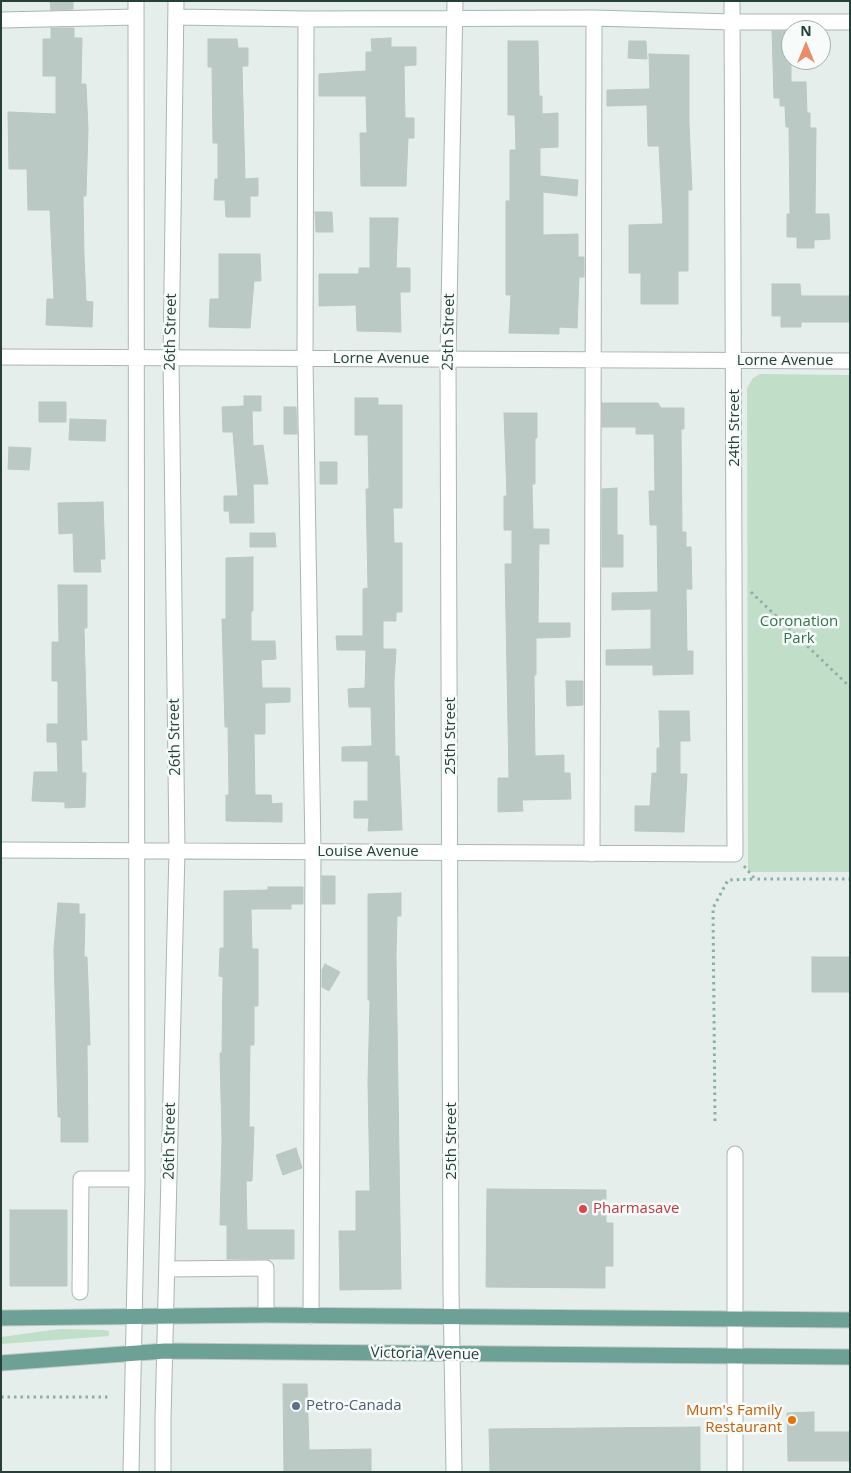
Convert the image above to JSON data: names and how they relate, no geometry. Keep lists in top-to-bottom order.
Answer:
{
  "streets": {
    "main road": ["Victoria Avenue"],
    "street": [
      "26th Street",
      "25th Street",
      "Lorne Avenue",
      "24th Street",
      "Louise Avenue"
    ]
  },
  "crossings": [
    ["26th Street", "Lorne Avenue"],
    ["26th Street", "Louise Avenue"],
    ["26th Street", "Victoria Avenue"],
    ["25th Street", "Lorne Avenue"],
    ["25th Street", "Louise Avenue"],
    ["25th Street", "Victoria Avenue"],
    ["Lorne Avenue", "24th Street"],
    ["24th Street", "Louise Avenue"]
  ],
  "parks": ["Coronation Park"],
  "places": ["Pharmasave", "Petro-Canada", "Mum's Family Restaurant"],
  "north": "top"
}
